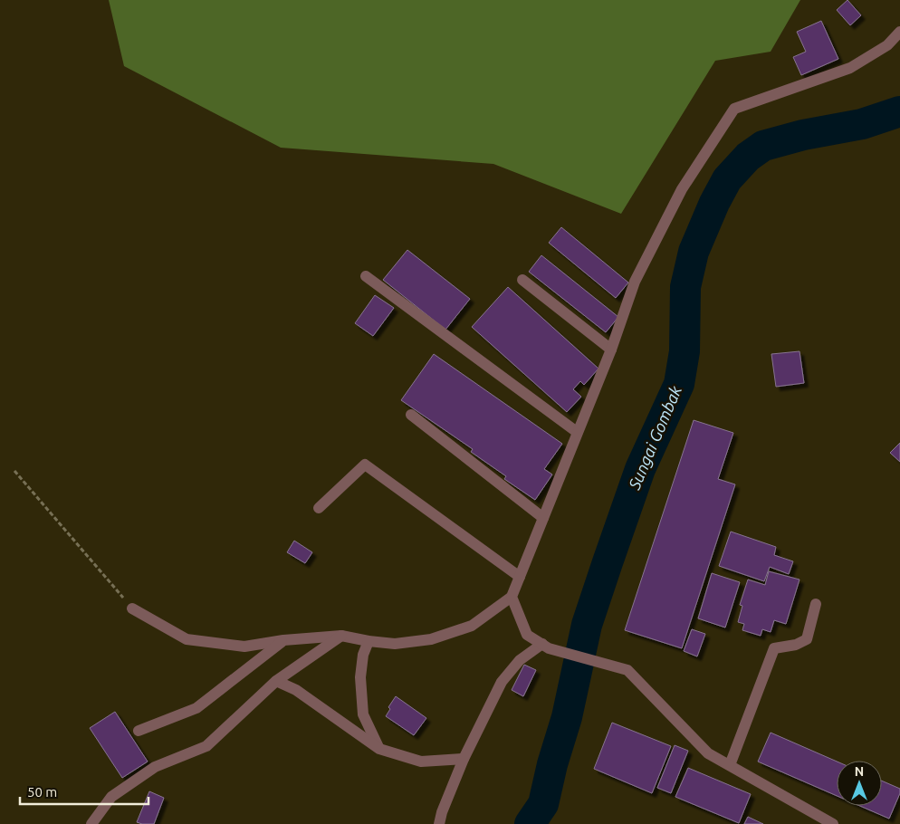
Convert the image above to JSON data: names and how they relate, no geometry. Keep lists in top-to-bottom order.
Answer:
{
  "water": ["Sungai Gombak"],
  "scale_bar": "50 m",
  "north": "top"
}
